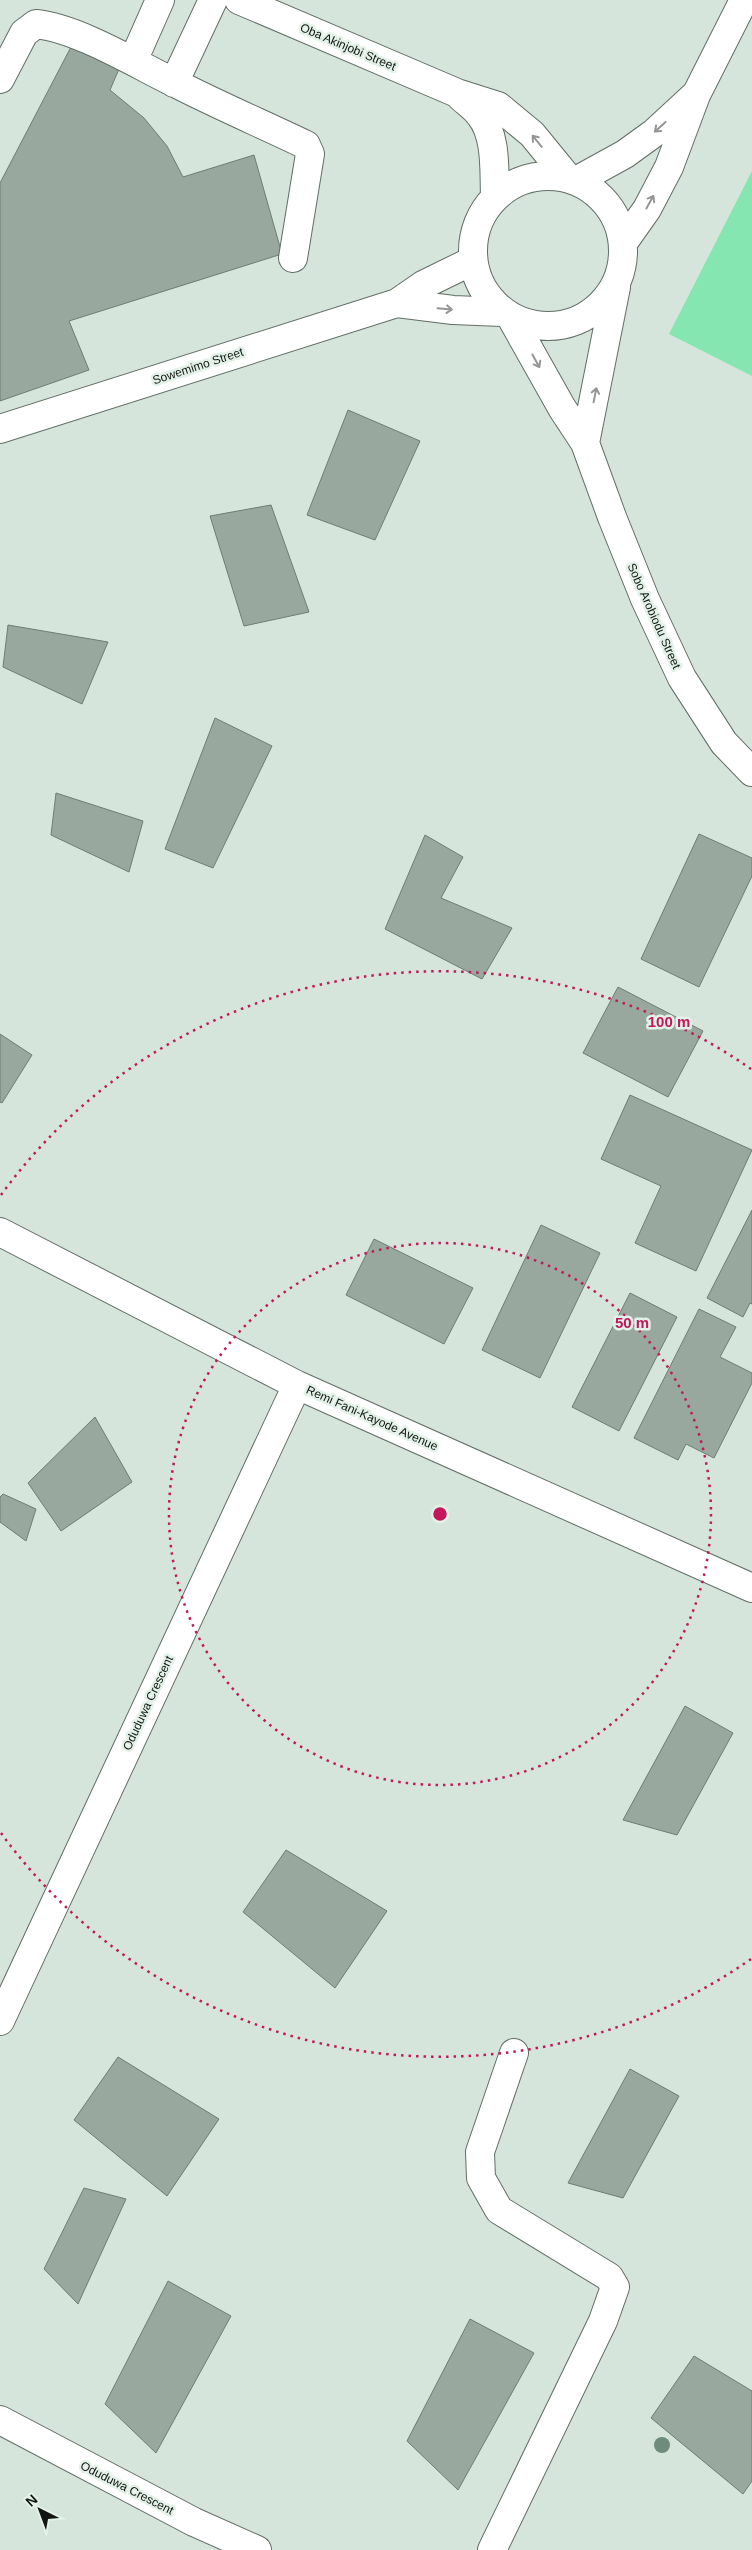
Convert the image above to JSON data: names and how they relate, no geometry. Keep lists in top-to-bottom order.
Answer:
{
  "streets": {
    "street": [
      "Oba Akinjobi Street",
      "Sowemimo Street",
      "Sobo Arobiodu Street",
      "Remi Fani-Kayode Avenue",
      "Oduduwa Crescent"
    ]
  },
  "crossings": [
    ["Oba Akinjobi Street", "Sowemimo Street"],
    ["Oba Akinjobi Street", "Sobo Arobiodu Street"],
    ["Sowemimo Street", "Sobo Arobiodu Street"],
    ["Remi Fani-Kayode Avenue", "Oduduwa Crescent"]
  ],
  "north": "top left",
  "rings": ["100 m", "50 m"]
}
